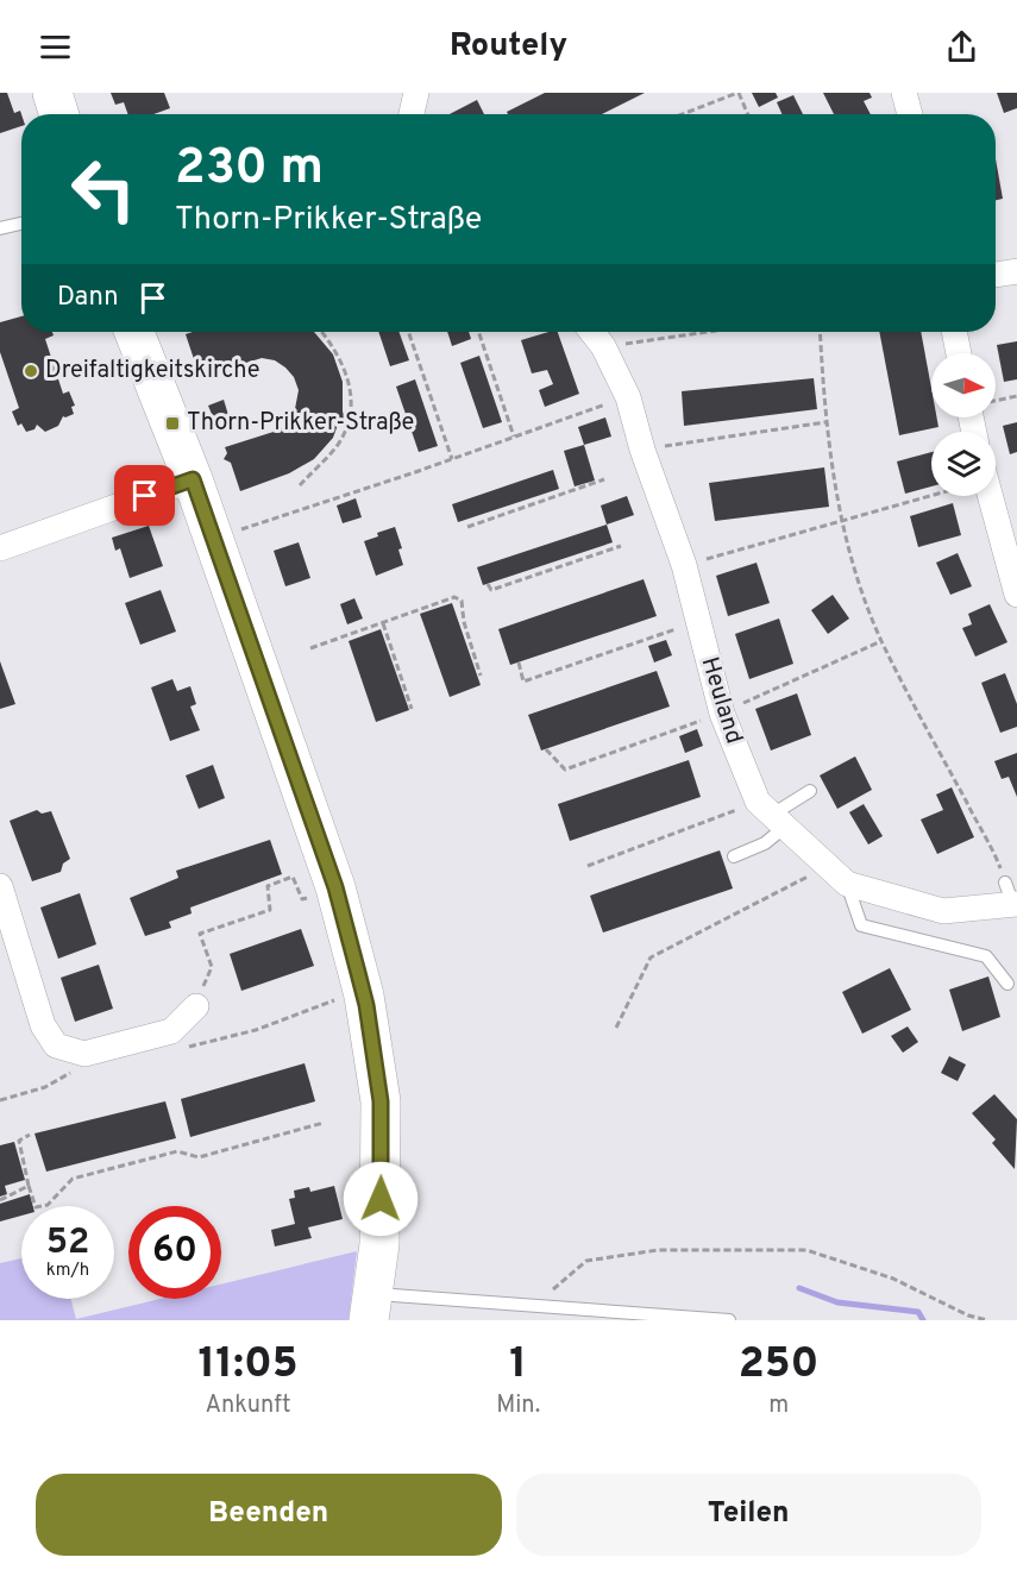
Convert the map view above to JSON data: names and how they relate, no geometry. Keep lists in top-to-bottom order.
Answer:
{
  "streets": {
    "street": ["Heuland"]
  },
  "places": {
    "other": ["Dreifaltigkeitskirche"],
    "transit": ["Thorn-Prikker-Straße"]
  },
  "north": "right",
  "page": {
    "header": "Routely",
    "turn": ["230 m", "Thorn-Prikker-Straße"],
    "then": "Dann",
    "speed": "52 km/h",
    "limit": "60",
    "eta": [
      "11:05",
      "Ankunft",
      "1",
      "Min.",
      "250",
      "m"
    ],
    "buttons": ["Beenden", "Teilen"]
  }
}
